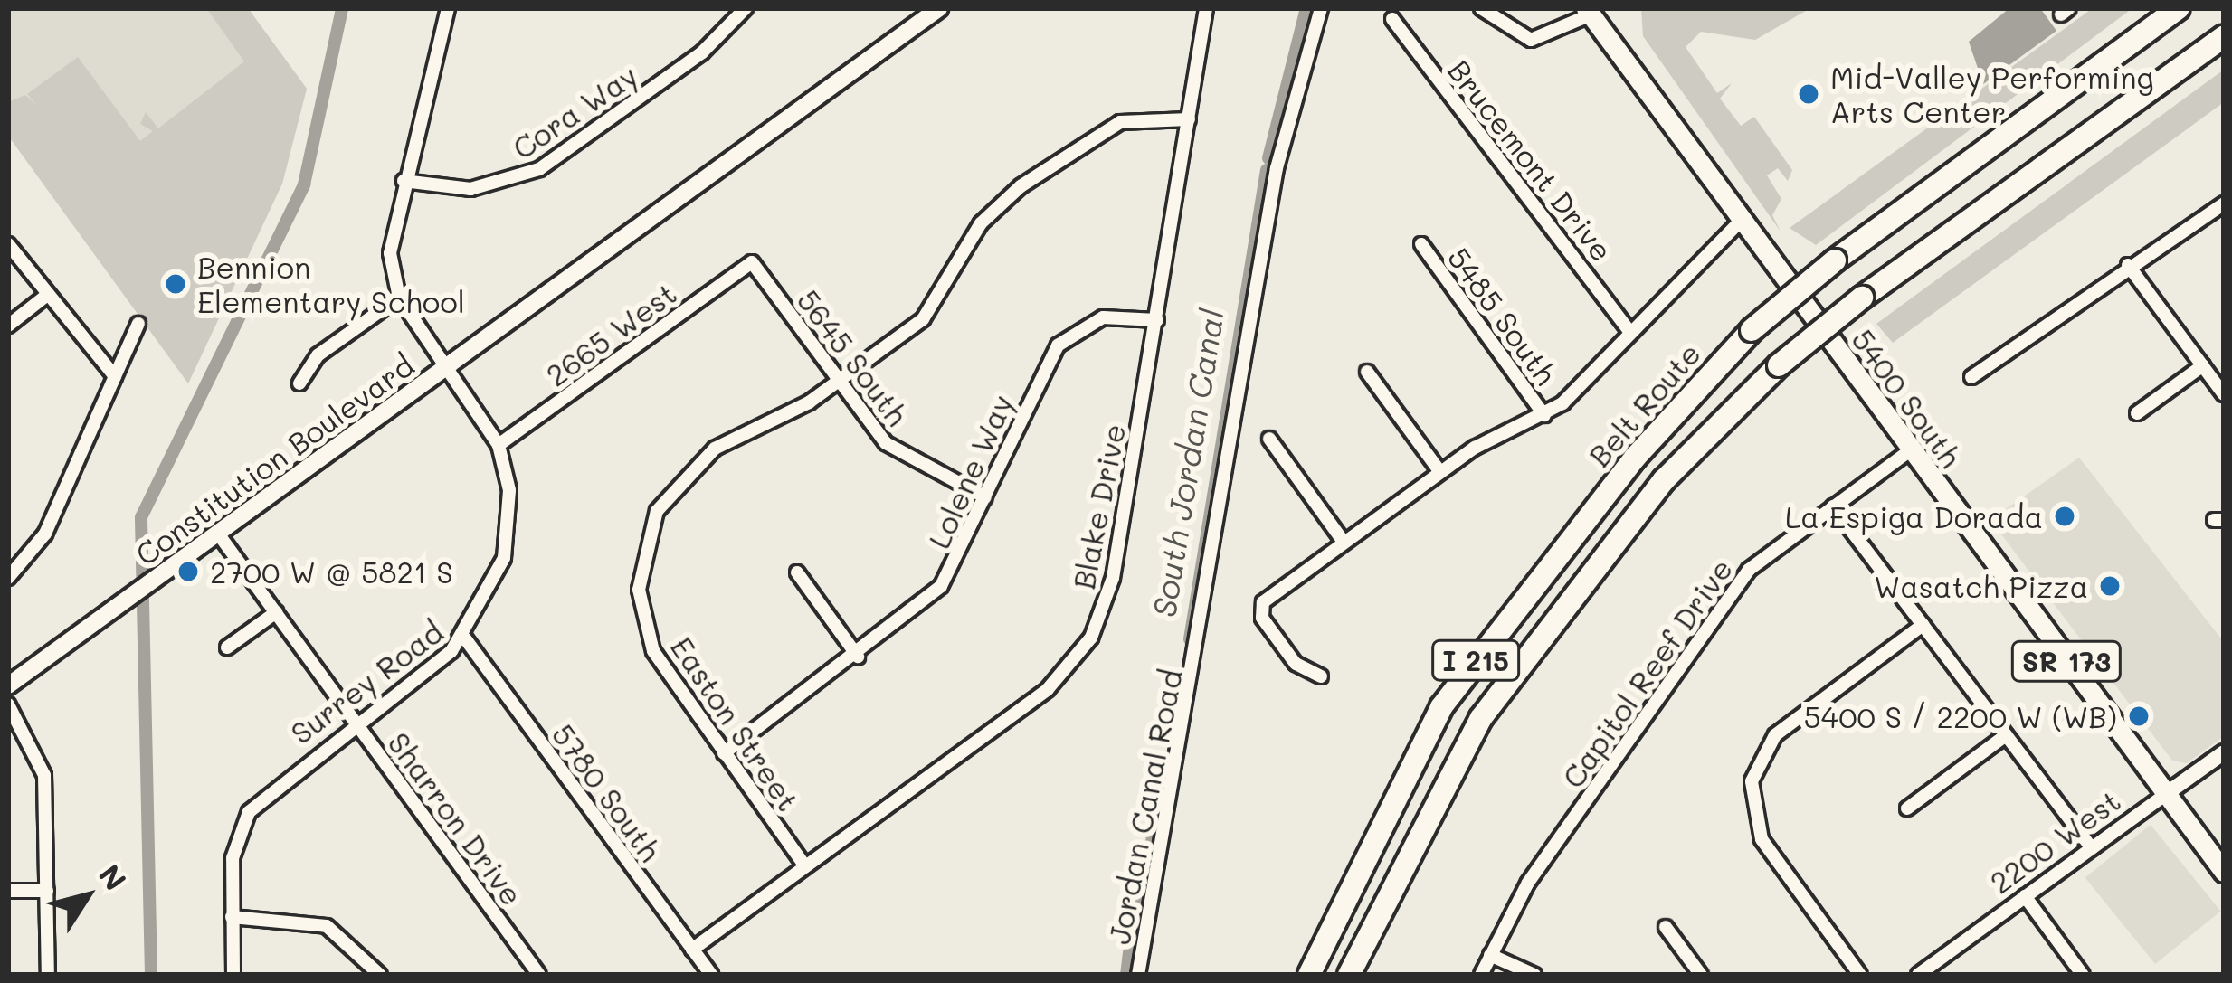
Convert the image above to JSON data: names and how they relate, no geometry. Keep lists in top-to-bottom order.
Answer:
{
  "streets": {
    "highway": ["Belt Route", "I 215"],
    "main road": ["5400 South", "Constitution Boulevard", "SR 173"],
    "street": [
      "Cora Way",
      "Brucemont Drive",
      "5485 South",
      "2665 West",
      "5645 South",
      "Lolene Way",
      "Blake Drive",
      "Capitol Reef Drive",
      "Surrey Road",
      "Easton Street",
      "5780 South",
      "Jordan Canal Road",
      "Sharron Drive",
      "2200 West"
    ]
  },
  "crossings": [
    ["2665 West", "5645 South"],
    ["2665 West", "Surrey Road"],
    ["5645 South", "Lolene Way"],
    ["5645 South", "Easton Street"],
    ["5400 South", "Capitol Reef Drive"],
    ["5400 South", "2200 West"],
    ["Constitution Boulevard", "Surrey Road"],
    ["Constitution Boulevard", "Sharron Drive"],
    ["Lolene Way", "Blake Drive"],
    ["Lolene Way", "Easton Street"],
    ["Blake Drive", "Easton Street"],
    ["Blake Drive", "5780 South"],
    ["Surrey Road", "5780 South"],
    ["Surrey Road", "Sharron Drive"]
  ],
  "water": ["South Jordan Canal"],
  "places": [
    "Mid-Valley Performing Arts Center",
    "Bennion Elementary School",
    "La Espiga Dorada",
    "2700 W @ 5821 S",
    "Wasatch Pizza",
    "5400 S / 2200 W (WB)"
  ],
  "north": "top right"
}
